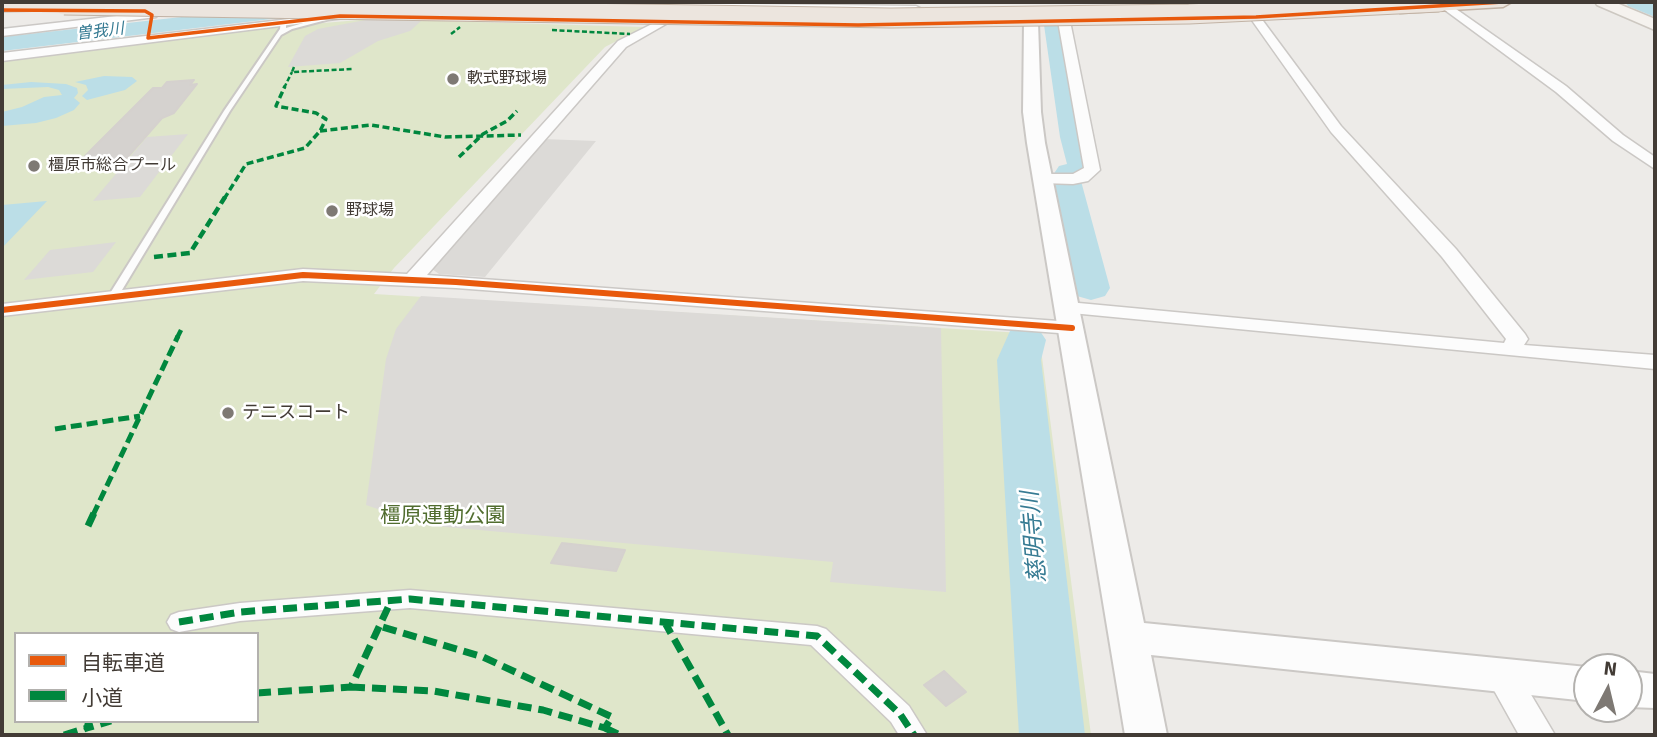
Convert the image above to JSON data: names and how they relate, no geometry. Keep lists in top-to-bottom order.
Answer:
{
  "water": ["曽我川", "慈明寺川"],
  "parks": ["橿原運動公園"],
  "places": [
    "軟式野球場",
    "橿原市総合プール",
    "野球場",
    "テニスコート"
  ],
  "legend": ["自転車道", "小道"],
  "north": "top"
}
